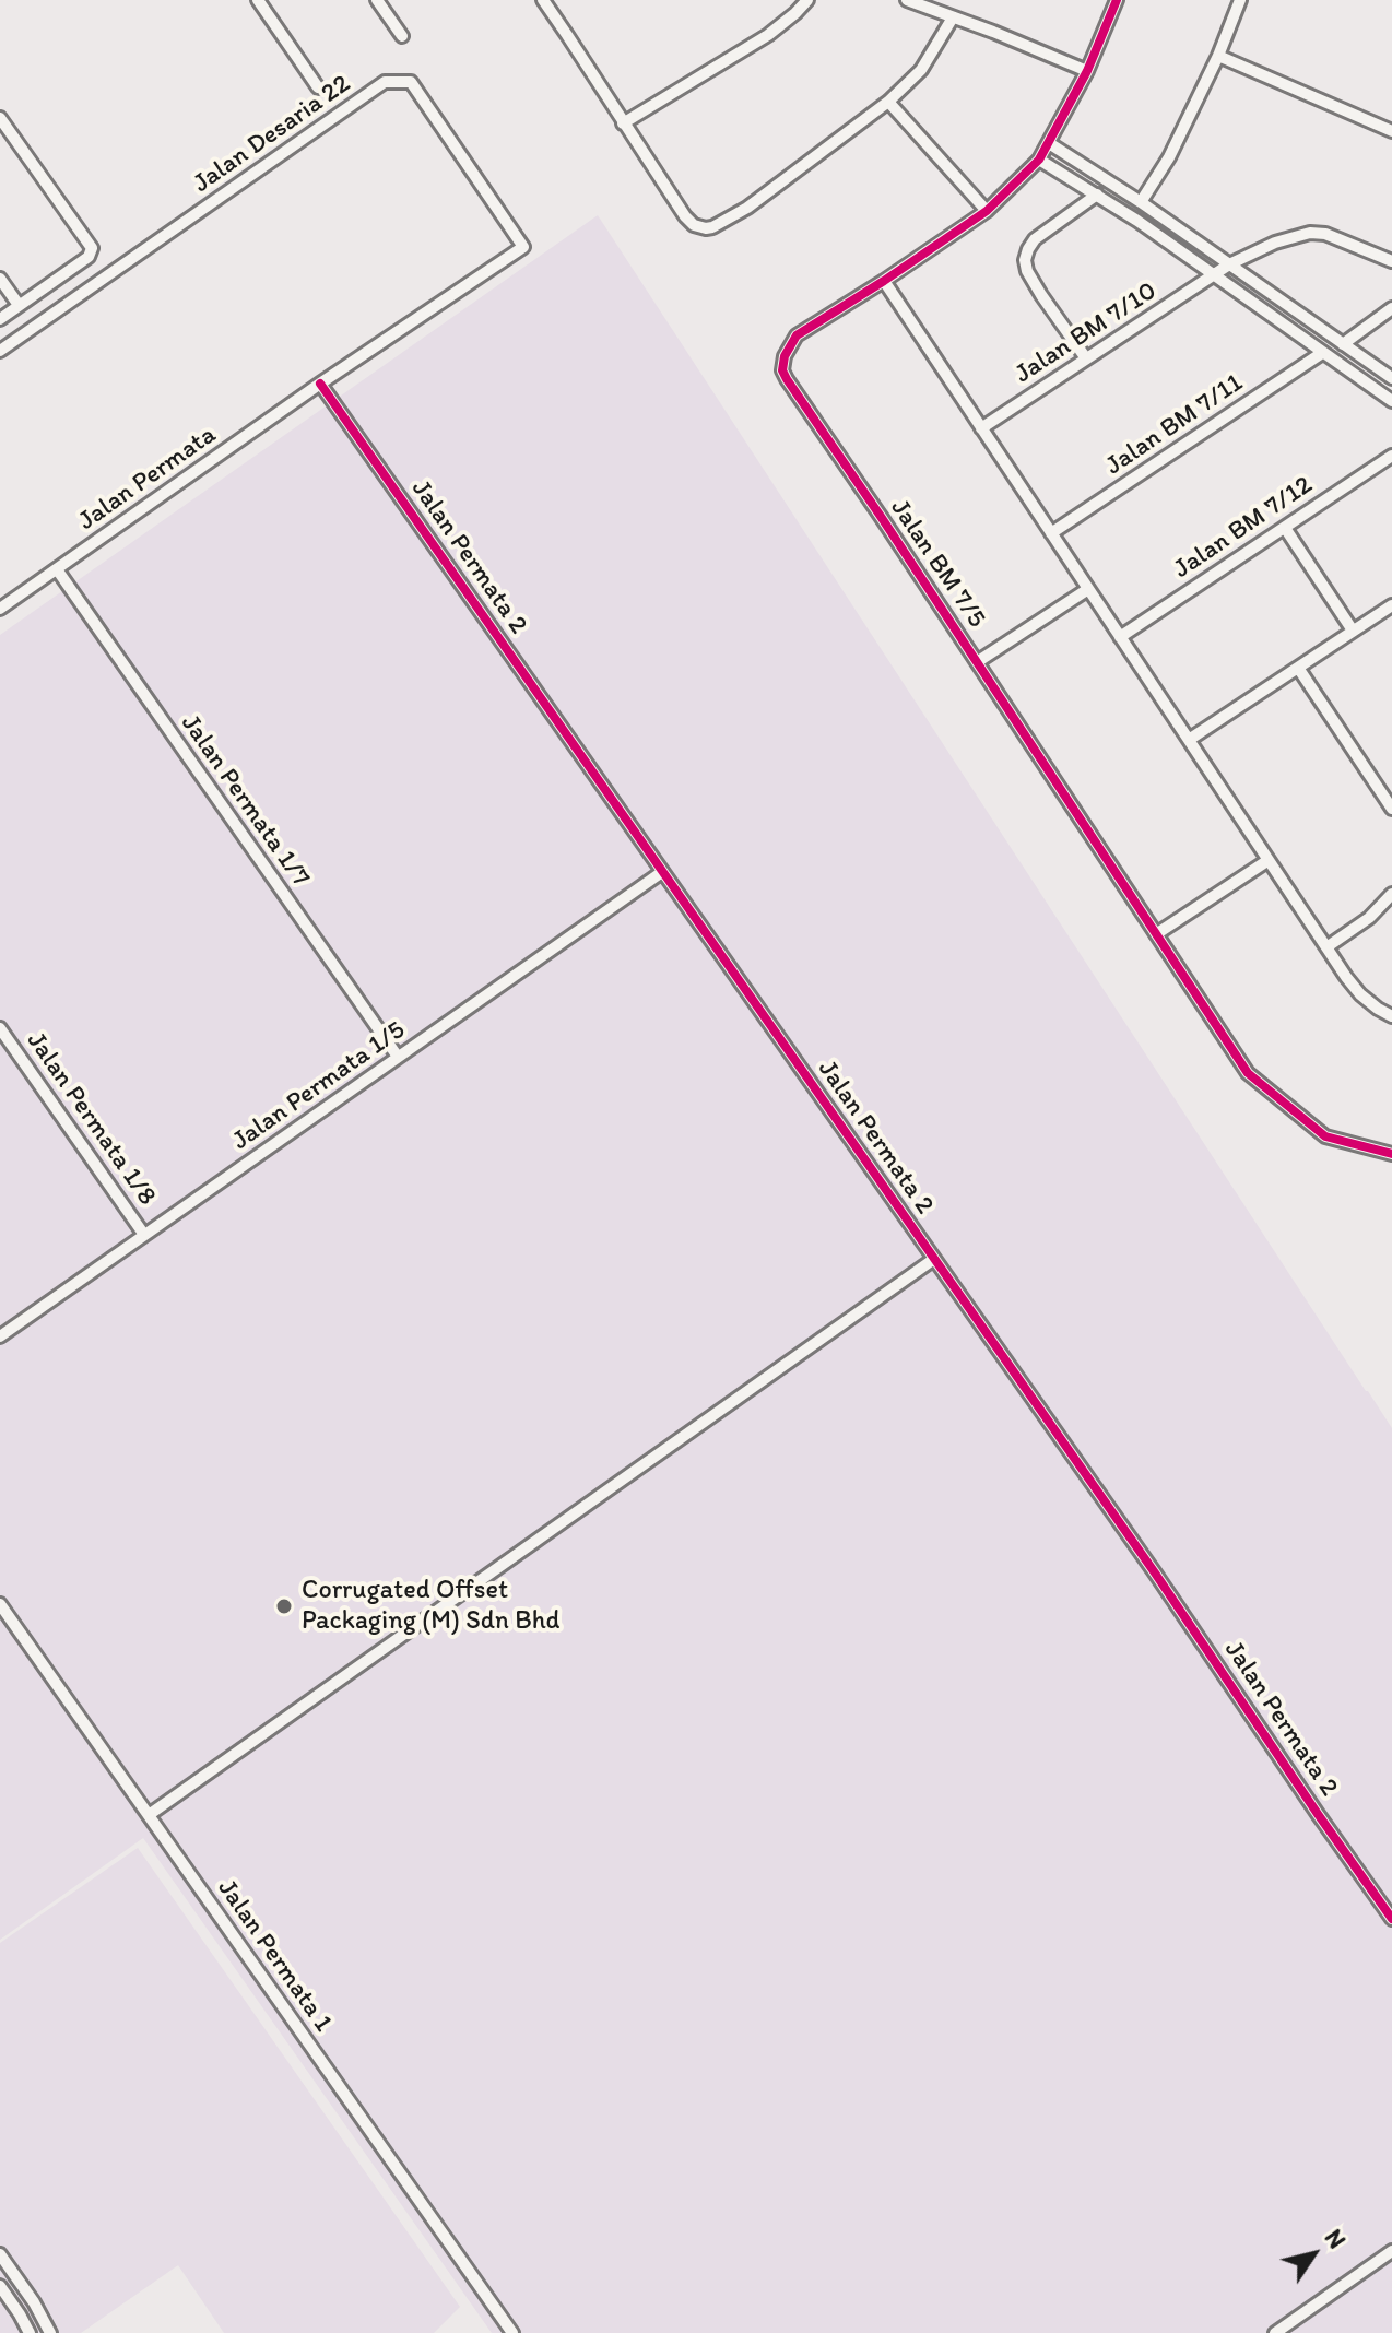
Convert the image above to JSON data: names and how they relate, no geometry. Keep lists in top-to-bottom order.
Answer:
{
  "streets": {
    "street": [
      "Jalan Desaria 22",
      "Jalan BM 7/10",
      "Jalan BM 7/11",
      "Jalan Permata",
      "Jalan BM 7/12",
      "Jalan Permata 2",
      "Jalan BM 7/5",
      "Jalan Permata 1/7",
      "Jalan Permata 1/5",
      "Jalan Permata 1/8",
      "Jalan Permata 1"
    ]
  },
  "crossings": [
    ["Jalan Desaria 22", "Jalan Permata"],
    ["Jalan Permata", "Jalan Permata 2"],
    ["Jalan Permata", "Jalan Permata 1/7"],
    ["Jalan Permata 2", "Jalan Permata 1/5"],
    ["Jalan Permata 1/7", "Jalan Permata 1/5"],
    ["Jalan Permata 1/5", "Jalan Permata 1/8"]
  ],
  "places": ["Corrugated Offset Packaging (M) Sdn Bhd"],
  "north": "top right"
}
